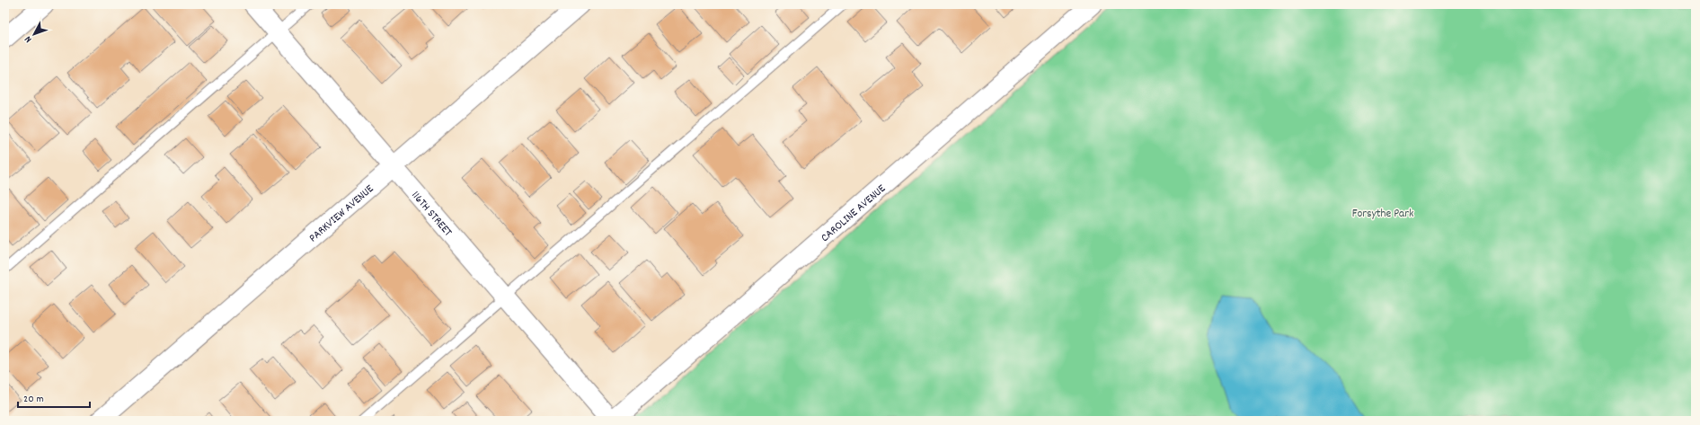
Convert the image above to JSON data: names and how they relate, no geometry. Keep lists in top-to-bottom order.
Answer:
{
  "streets": {
    "street": ["PARKVIEW AVENUE", "116TH STREET", "CAROLINE AVENUE"]
  },
  "crossings": [
    ["PARKVIEW AVENUE", "116TH STREET"],
    ["116TH STREET", "CAROLINE AVENUE"]
  ],
  "parks": ["Forsythe Park"],
  "scale_bar": "20 m",
  "north": "bottom left"
}
